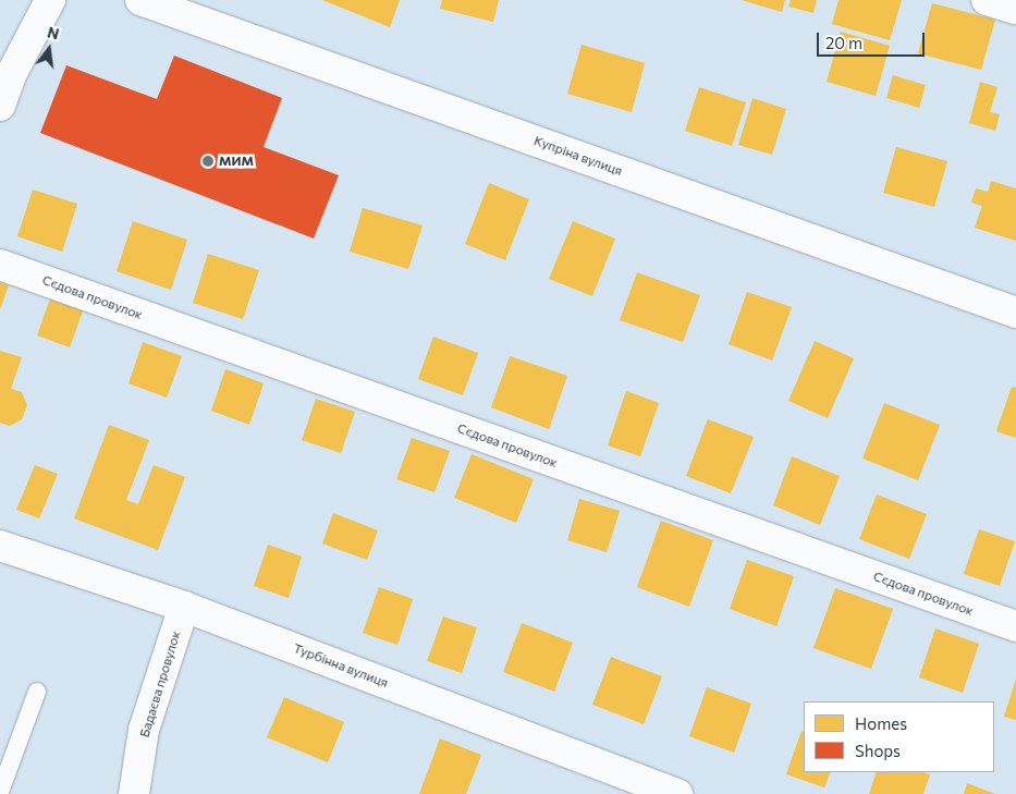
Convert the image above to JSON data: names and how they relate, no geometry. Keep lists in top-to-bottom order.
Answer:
{
  "streets": {
    "street": [
      "Купріна вулиця",
      "Сєдова провулок",
      "Турбінна вулиця",
      "Бадаєва провулок"
    ]
  },
  "crossings": [
    ["Турбінна вулиця", "Бадаєва провулок"]
  ],
  "places": ["МИМ"],
  "legend": ["Homes", "Shops"],
  "scale_bar": "20 m",
  "north": "top"
}
